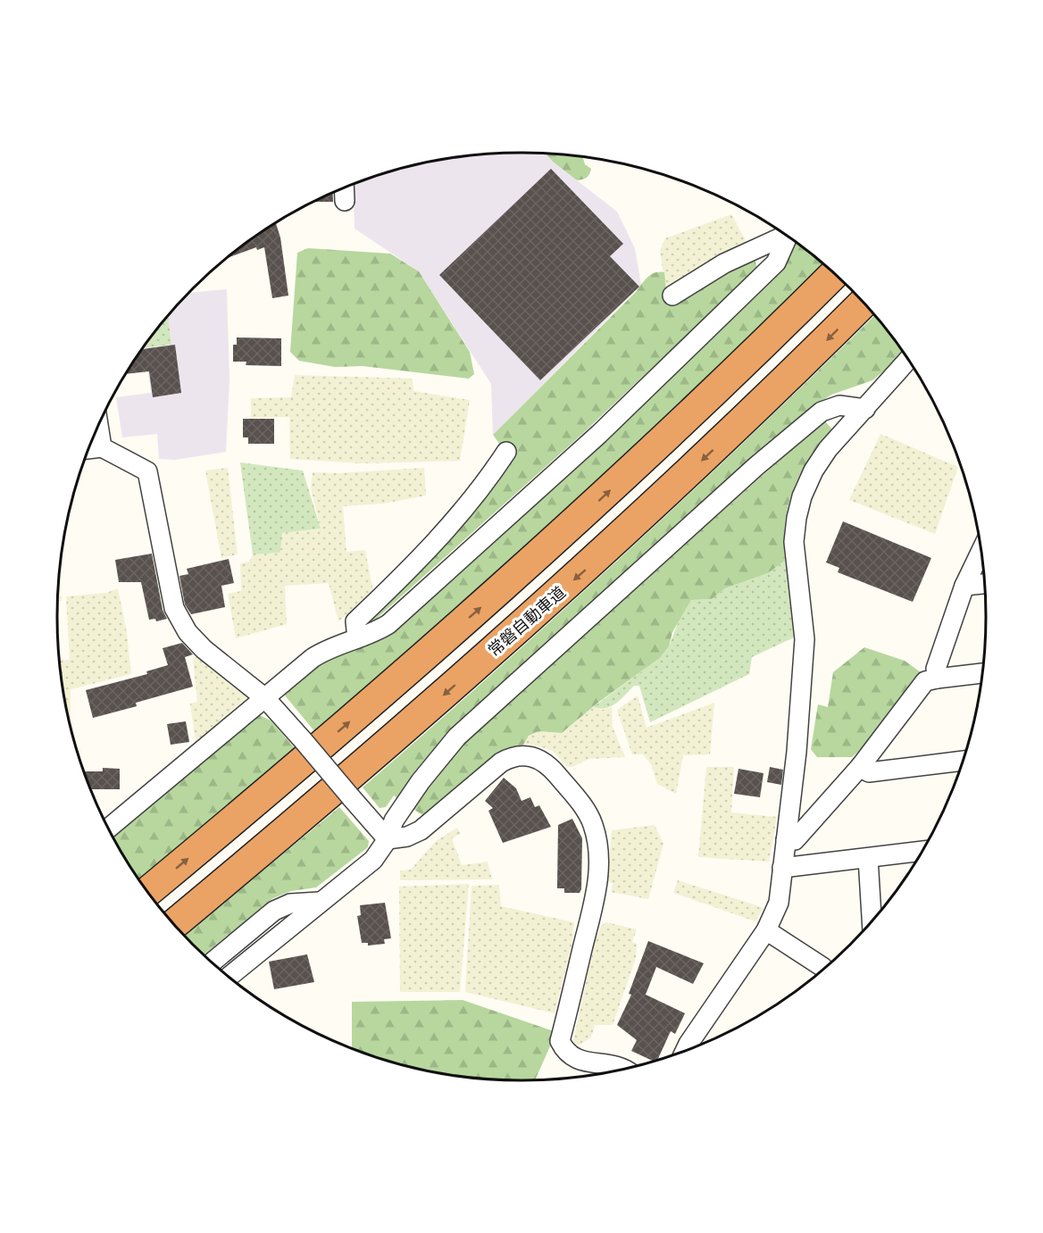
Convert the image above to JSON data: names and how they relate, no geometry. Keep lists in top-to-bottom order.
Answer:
{
  "streets": {
    "highway": ["常磐自動車道"]
  }
}
